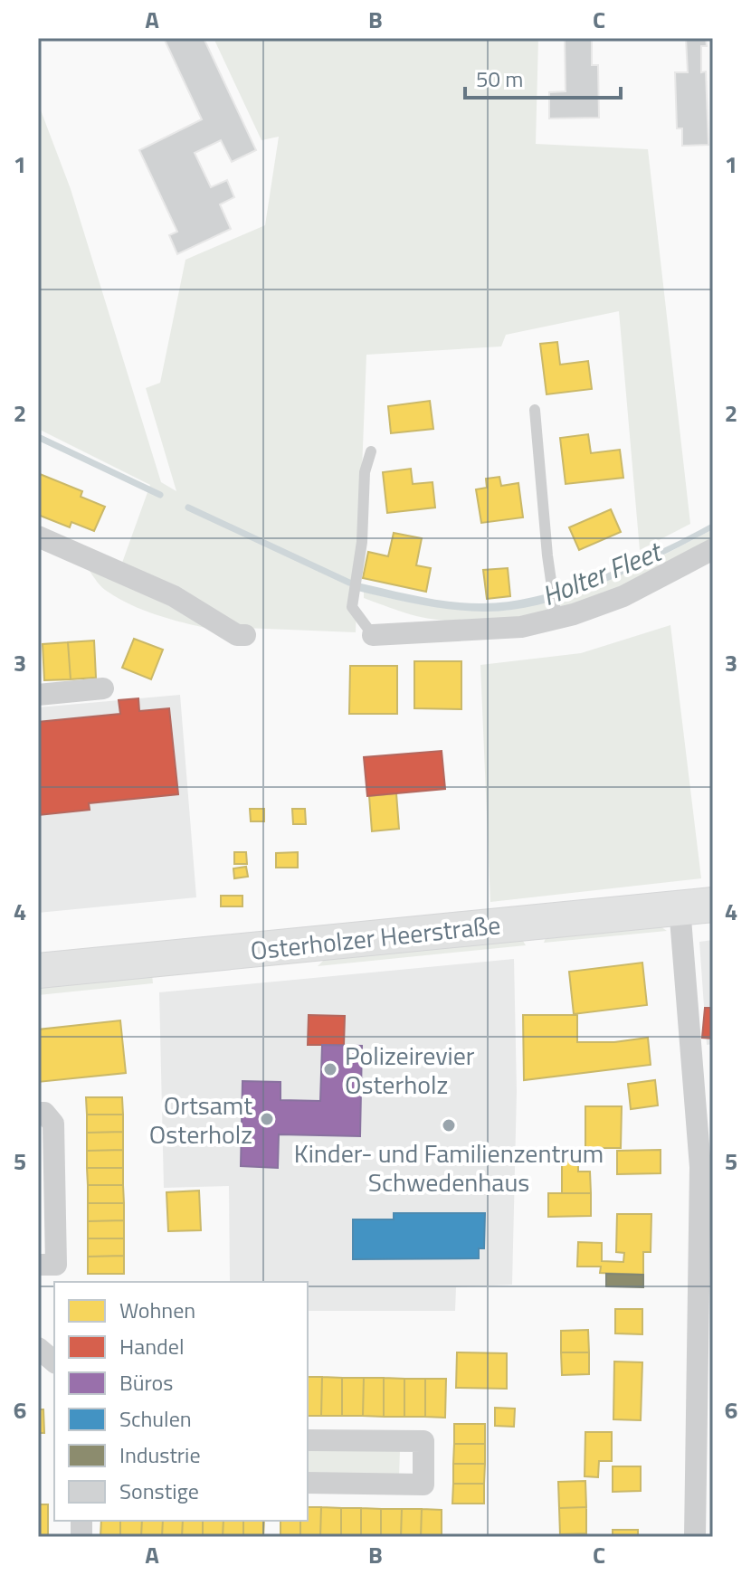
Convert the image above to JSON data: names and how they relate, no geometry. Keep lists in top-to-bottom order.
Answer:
{
  "streets": {
    "main road": ["Osterholzer Heerstraße"]
  },
  "water": ["Holter Fleet"],
  "places": ["Polizeirevier Osterholz", "Ortsamt Osterholz", "Kinder- und Familienzentrum Schwedenhaus"],
  "legend": [
    "Wohnen",
    "Handel",
    "Büros",
    "Schulen",
    "Industrie",
    "Sonstige"
  ],
  "scale_bar": "50 m",
  "grid": {
    "columns": ["A", "B", "C"],
    "rows": [
      "1",
      "2",
      "3",
      "4",
      "5",
      "6"
    ]
  }
}
